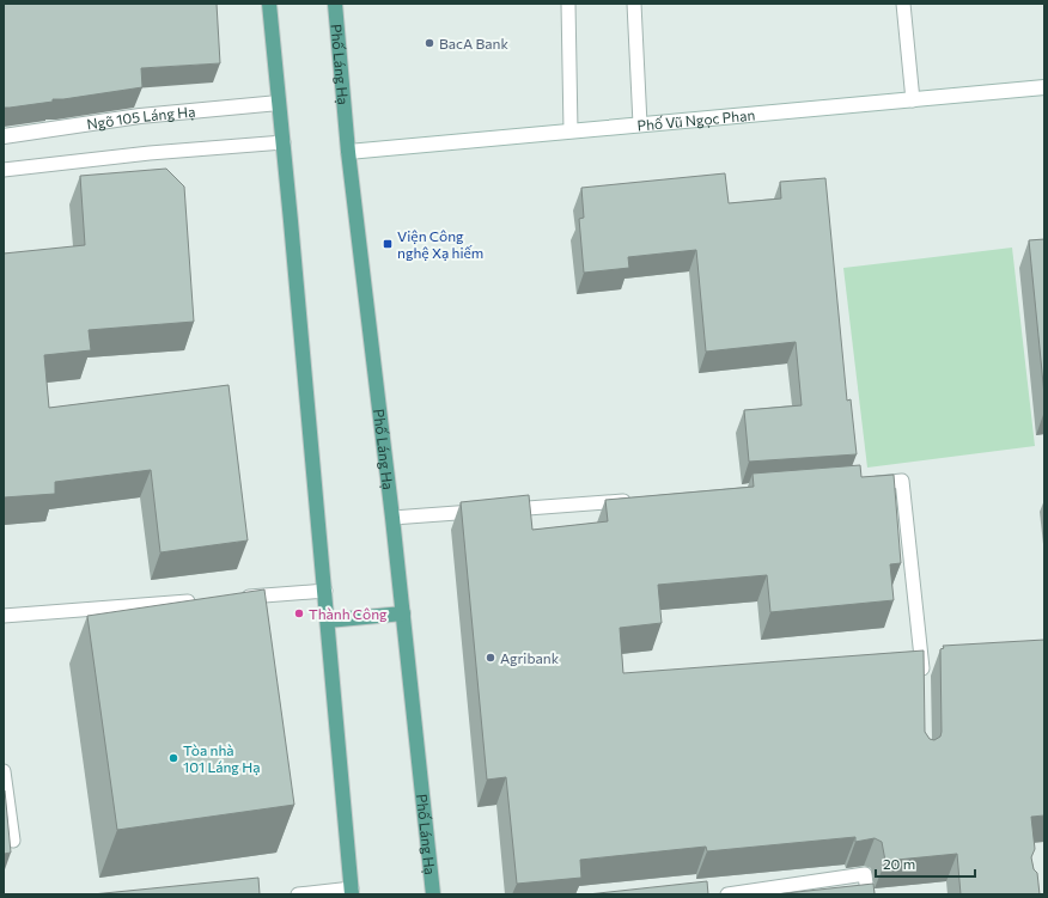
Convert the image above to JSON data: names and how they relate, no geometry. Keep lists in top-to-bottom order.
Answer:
{
  "streets": {
    "main road": ["Phố Láng Hạ"],
    "street": ["Ngõ 105 Láng Hạ", "Phố Vũ Ngọc Phan"]
  },
  "crossings": [
    ["Phố Láng Hạ", "Phố Vũ Ngọc Phan"]
  ],
  "places": {
    "other": [
      "BacA Bank",
      "Thành Công",
      "Agribank",
      "Tòa nhà 101 Láng Hạ"
    ],
    "transit": ["Viện Công nghệ Xạ hiếm"]
  },
  "scale_bar": "20 m"
}
